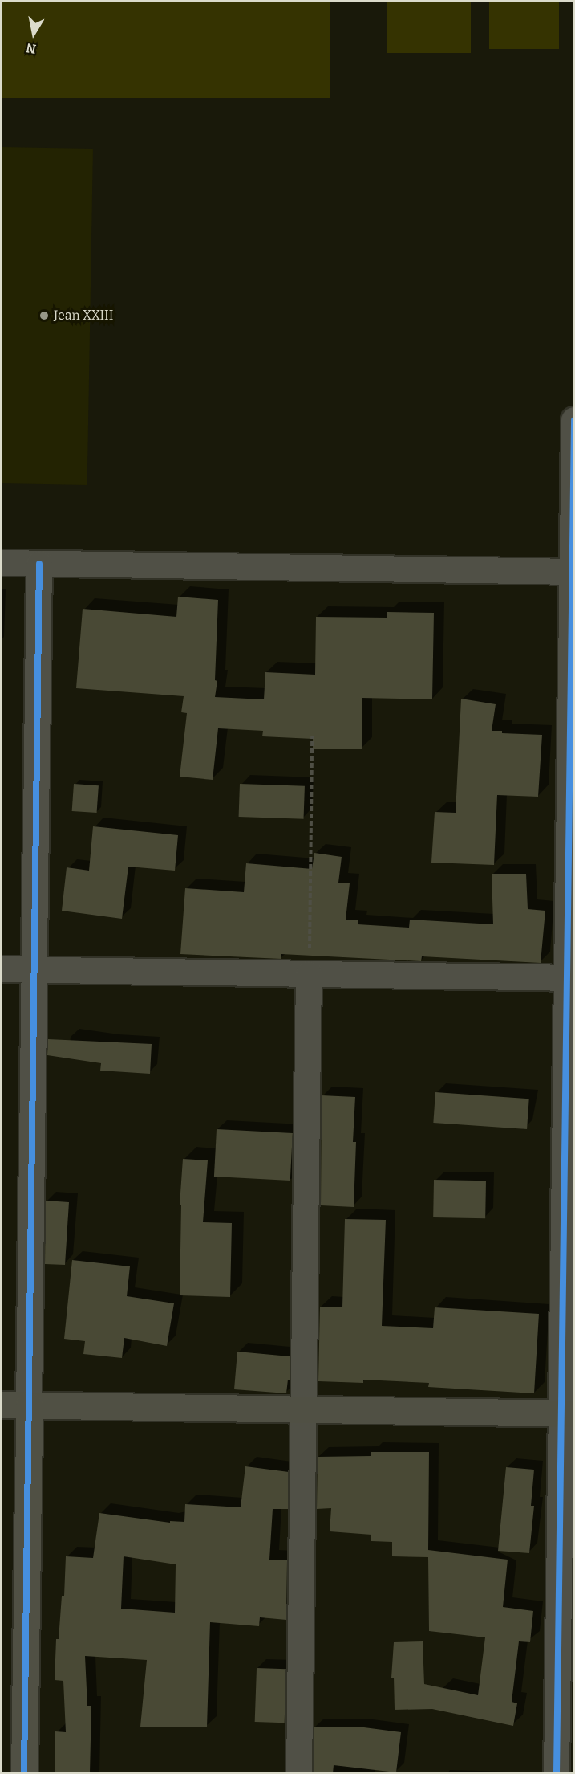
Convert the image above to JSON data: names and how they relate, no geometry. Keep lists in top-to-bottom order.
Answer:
{
  "places": ["Jean XXIII"],
  "north": "bottom"
}
